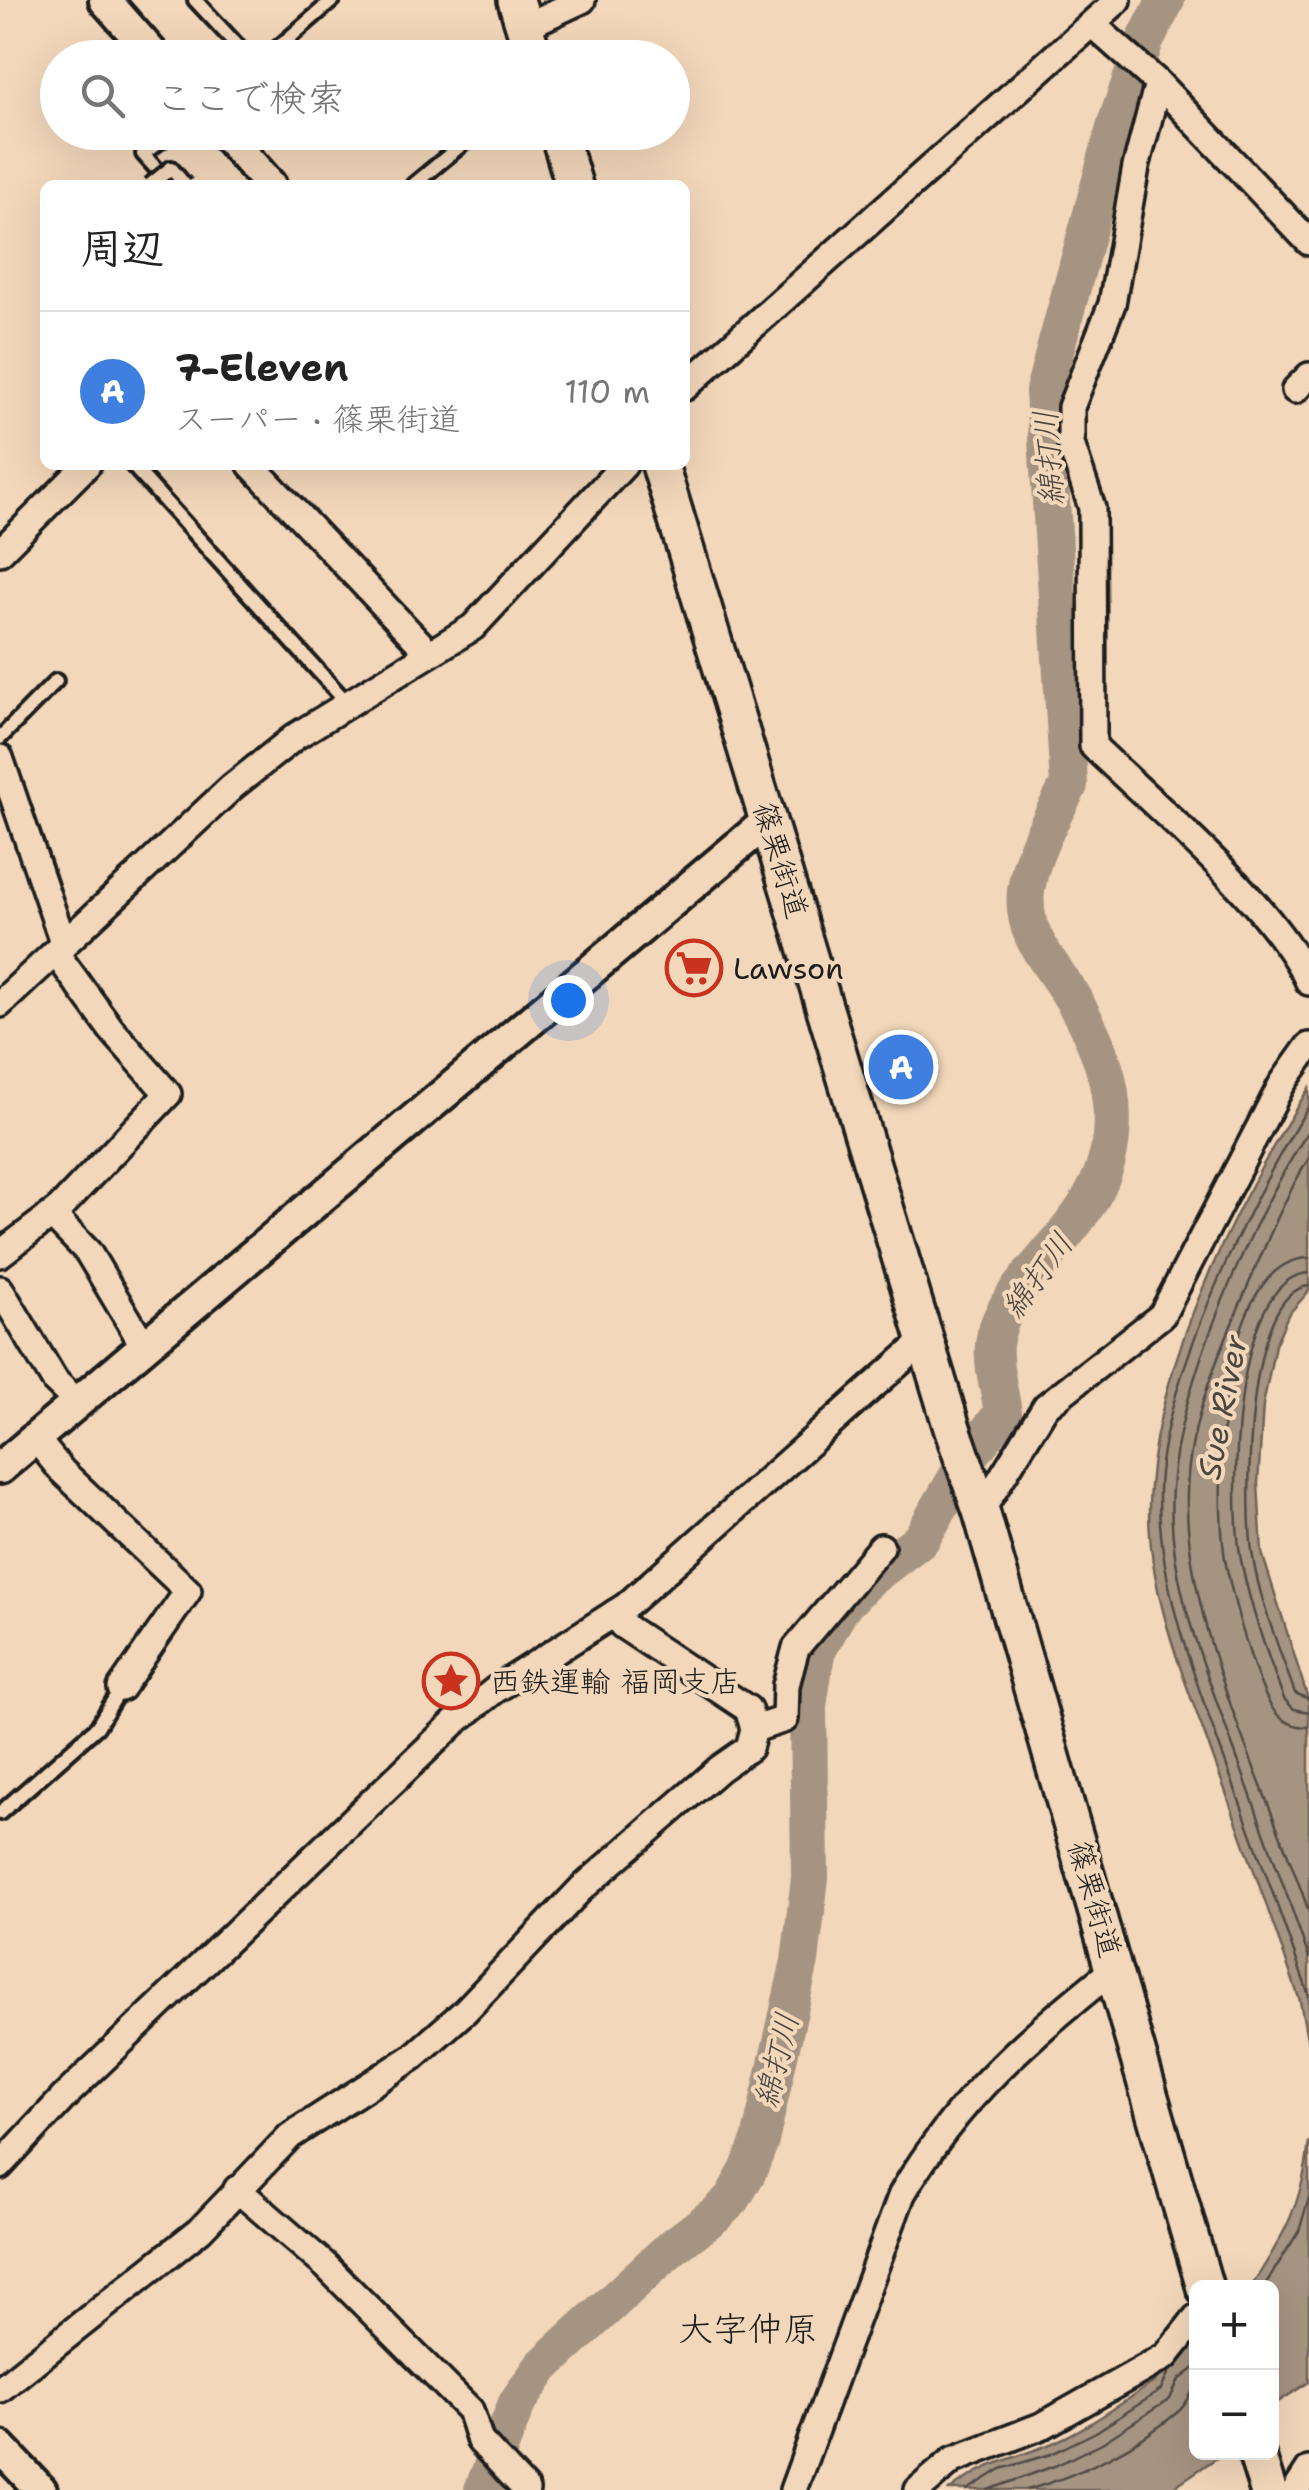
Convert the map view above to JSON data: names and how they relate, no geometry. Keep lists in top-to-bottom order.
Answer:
{
  "streets": {
    "main road": ["篠栗街道"]
  },
  "districts": ["大字仲原"],
  "water": ["綿打川", "Sue River"],
  "places": {
    "supermarket": ["Lawson"],
    "place": ["西鉄運輸 福岡支店"]
  },
  "page": {
    "search": "ここで検索",
    "heading": "周辺",
    "list": [
      {
        "mark": "A",
        "name": "7-Eleven",
        "note": "スーパー · 篠栗街道",
        "value": "110 m"
      }
    ],
    "pins": "A",
    "map_buttons": ["+", "−"]
  }
}
